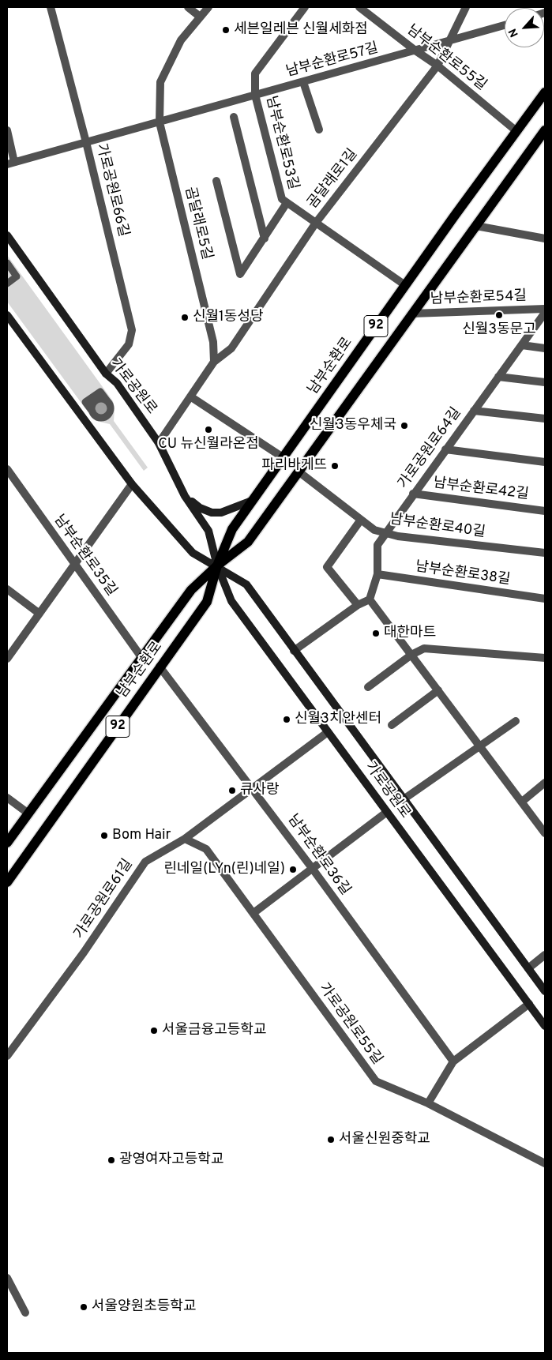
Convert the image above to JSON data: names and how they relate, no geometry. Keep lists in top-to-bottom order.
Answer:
{
  "streets": {
    "main road": ["92", "남부순환로", "가로공원로"],
    "street": [
      "남부순환로55길",
      "남부순환로57길",
      "남부순환로53길",
      "곰달래로1길",
      "가로공원로66길",
      "곰달래로5길",
      "남부순환로54길",
      "가로공원로64길",
      "남부순환로42길",
      "남부순환로40길",
      "남부순환로35길",
      "남부순환로38길",
      "남부순환로36길",
      "가로공원로61길",
      "가로공원로55길"
    ]
  },
  "crossings": [
    ["남부순환로55길", "남부순환로57길"],
    ["남부순환로55길", "곰달래로1길"],
    ["남부순환로55길", "남부순환로"],
    ["남부순환로57길", "남부순환로53길"],
    ["남부순환로57길", "곰달래로1길"],
    ["남부순환로57길", "가로공원로66길"],
    ["남부순환로57길", "곰달래로5길"],
    ["남부순환로53길", "곰달래로1길"],
    ["남부순환로53길", "남부순환로"],
    ["곰달래로1길", "곰달래로5길"],
    ["가로공원로66길", "가로공원로"],
    ["남부순환로54길", "남부순환로"],
    ["남부순환로", "가로공원로"],
    ["남부순환로", "남부순환로40길"],
    ["남부순환로", "남부순환로35길"],
    ["남부순환로", "남부순환로36길"],
    ["가로공원로", "가로공원로61길"],
    ["가로공원로64길", "남부순환로42길"],
    ["가로공원로64길", "남부순환로40길"],
    ["가로공원로64길", "남부순환로38길"],
    ["남부순환로36길", "가로공원로61길"],
    ["가로공원로61길", "가로공원로55길"]
  ],
  "places": [
    "세븐일레븐 신월세화점",
    "신월3동문고",
    "신월1동성당",
    "신월3동우체국",
    "CU 뉴신월라온점",
    "파리바게뜨",
    "대한마트",
    "신월3치안센터",
    "큐사랑",
    "Bom Hair",
    "린네일(LYn(린)네일)",
    "서울금융고등학교",
    "서울신원중학교",
    "광영여자고등학교",
    "서울양원초등학교"
  ],
  "north": "bottom left"
}
